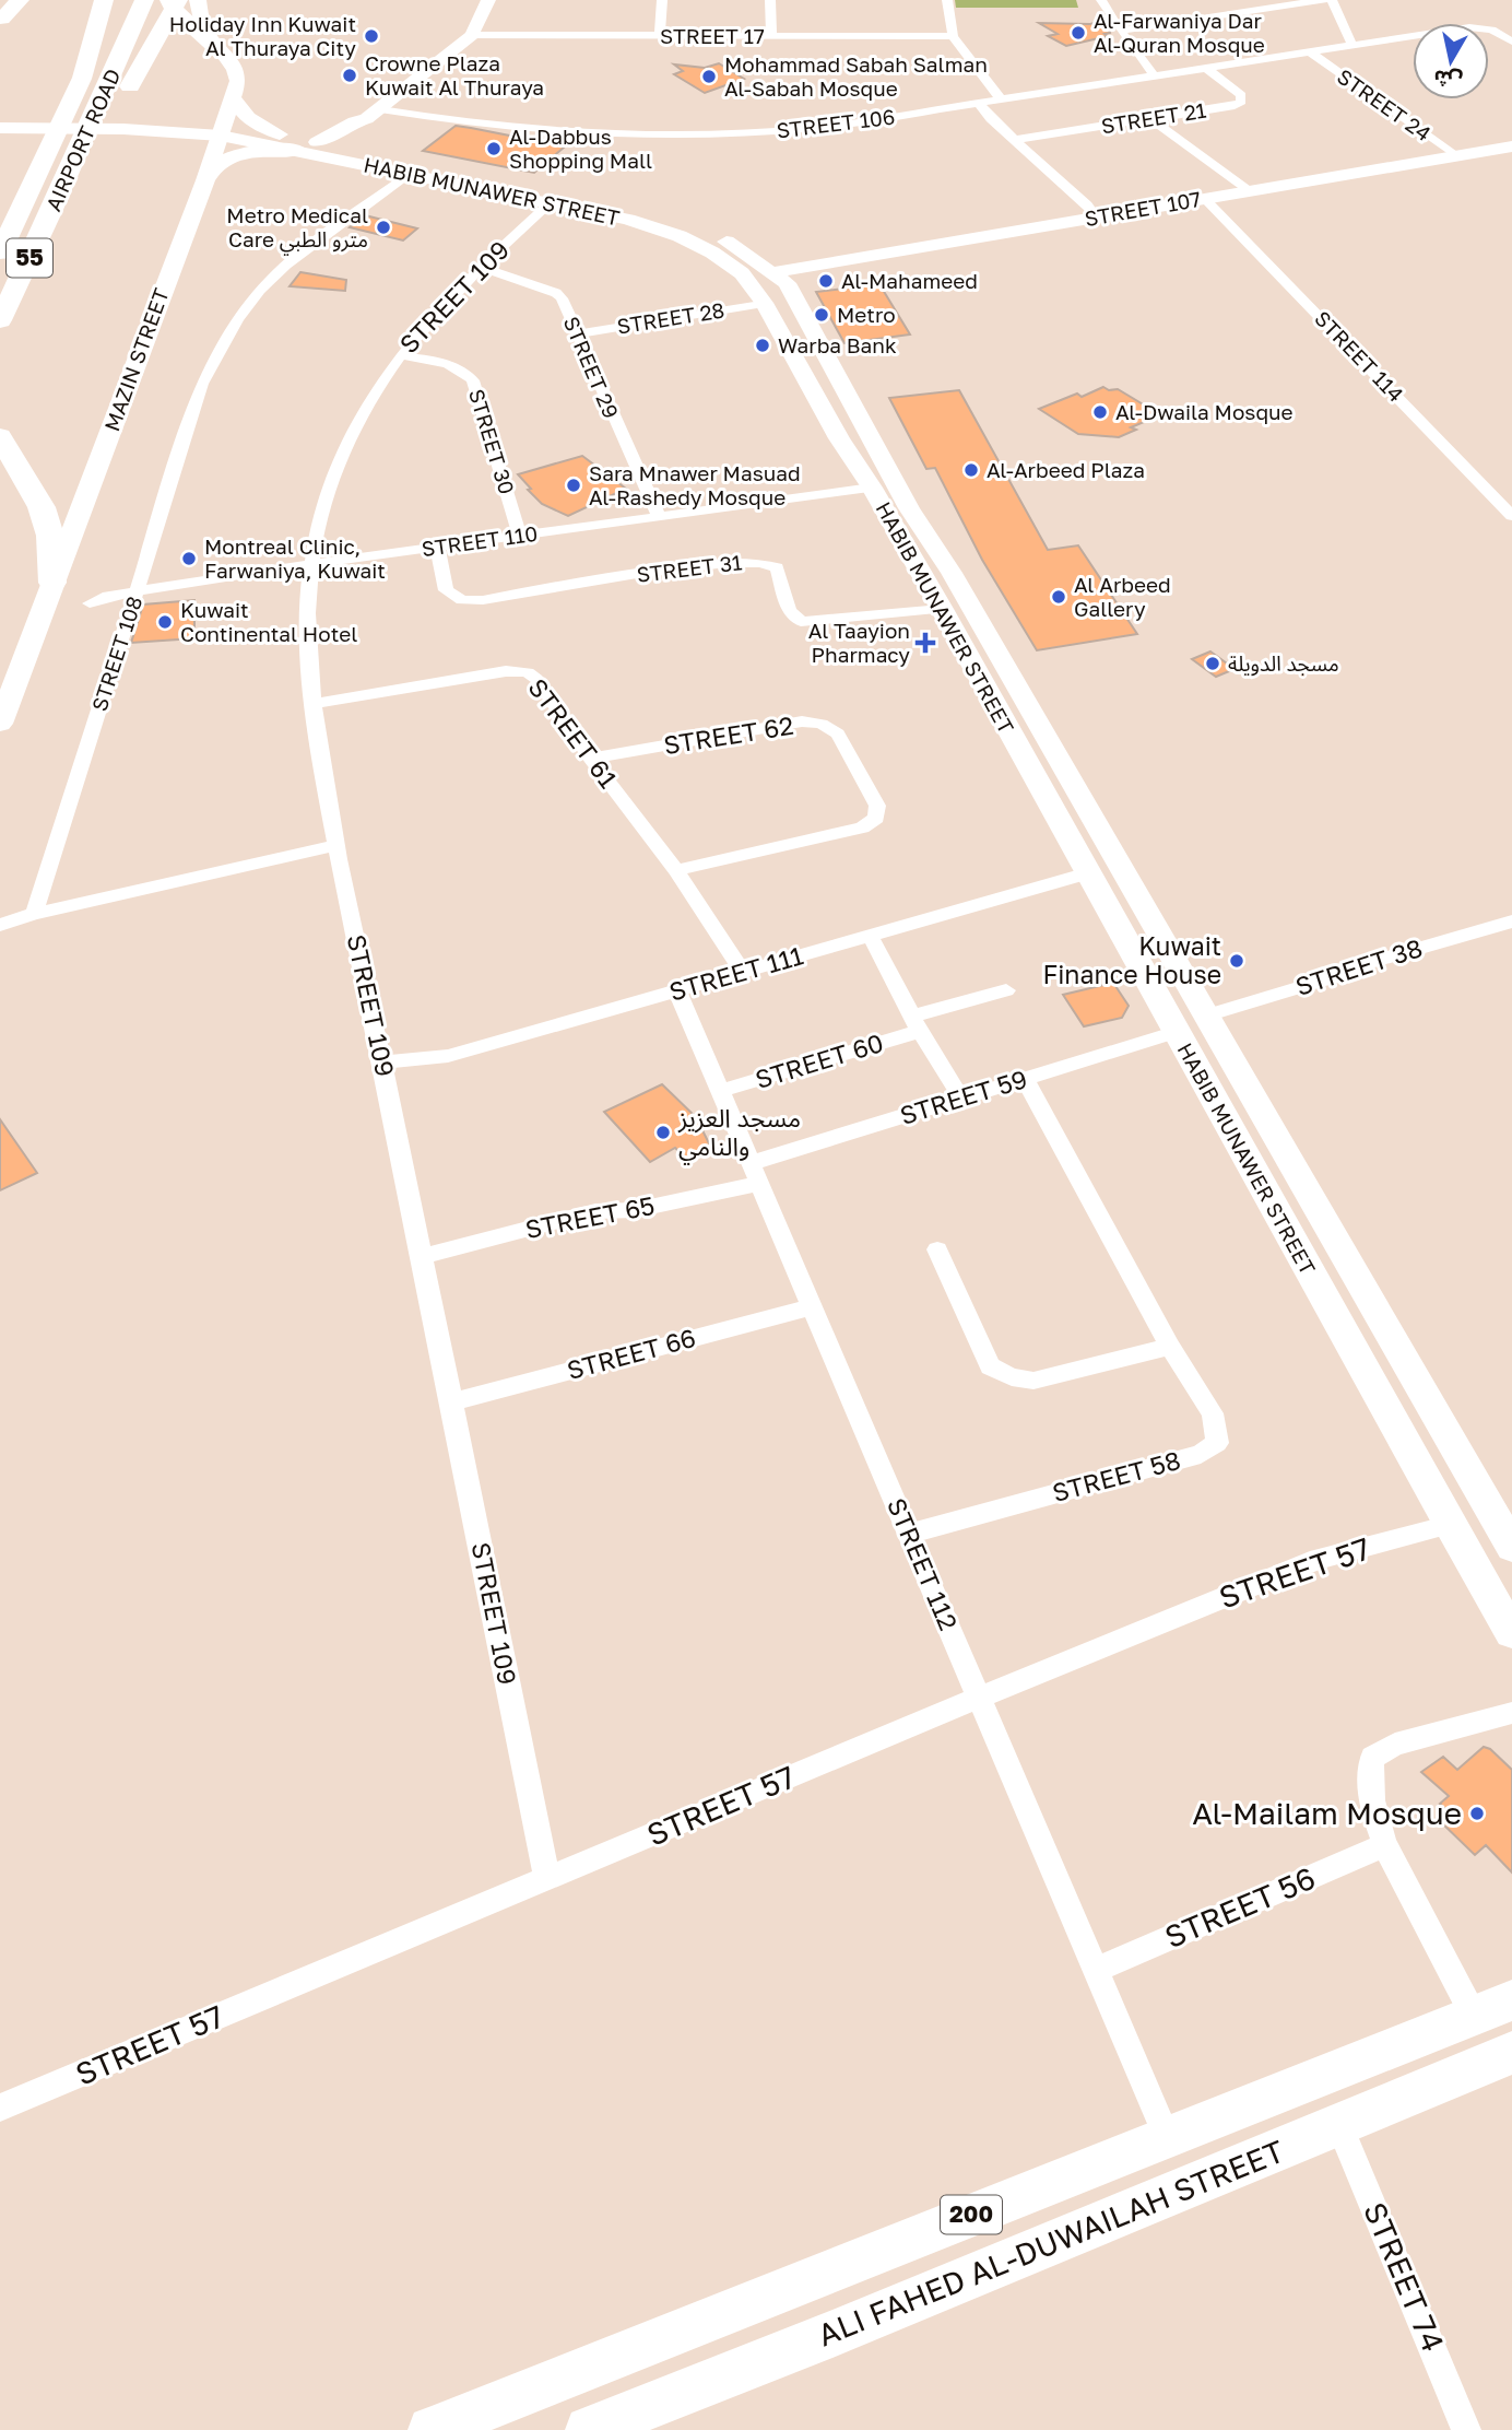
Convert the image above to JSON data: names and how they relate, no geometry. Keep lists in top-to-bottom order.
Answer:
{
  "streets": {
    "highway": ["AIRPORT ROAD", "55"],
    "main road": ["MAZIN STREET", "200", "ALI FAHED AL-DUWAILAH STREET"],
    "street": [
      "STREET 17",
      "STREET 24",
      "STREET 21",
      "STREET 106",
      "HABIB MUNAWER STREET",
      "STREET 107",
      "STREET 109",
      "STREET 28",
      "STREET 114",
      "STREET 29",
      "STREET 30",
      "STREET 110",
      "STREET 31",
      "STREET 108",
      "STREET 61",
      "STREET 62",
      "STREET 38",
      "STREET 111",
      "STREET 60",
      "STREET 59",
      "STREET 65",
      "STREET 66",
      "STREET 58",
      "STREET 112",
      "STREET 57",
      "STREET 56",
      "STREET 74"
    ]
  },
  "crossings": [
    ["STREET 24", "STREET 106"],
    ["STREET 24", "STREET 107"],
    ["STREET 21", "STREET 106"],
    ["HABIB MUNAWER STREET", "STREET 107"],
    ["HABIB MUNAWER STREET", "STREET 109"],
    ["HABIB MUNAWER STREET", "STREET 28"],
    ["HABIB MUNAWER STREET", "MAZIN STREET"],
    ["HABIB MUNAWER STREET", "STREET 110"],
    ["HABIB MUNAWER STREET", "STREET 31"],
    ["HABIB MUNAWER STREET", "STREET 108"],
    ["HABIB MUNAWER STREET", "STREET 38"],
    ["HABIB MUNAWER STREET", "STREET 111"],
    ["HABIB MUNAWER STREET", "STREET 59"],
    ["HABIB MUNAWER STREET", "STREET 57"],
    ["STREET 107", "STREET 114"],
    ["STREET 109", "STREET 29"],
    ["STREET 109", "STREET 30"],
    ["STREET 109", "STREET 110"],
    ["STREET 109", "STREET 61"],
    ["STREET 109", "STREET 111"],
    ["STREET 109", "STREET 65"],
    ["STREET 109", "STREET 66"],
    ["STREET 109", "STREET 57"],
    ["STREET 28", "STREET 29"],
    ["STREET 29", "STREET 110"],
    ["STREET 30", "STREET 110"],
    ["STREET 110", "STREET 31"],
    ["STREET 110", "STREET 108"],
    ["STREET 61", "STREET 62"],
    ["STREET 61", "STREET 111"],
    ["STREET 111", "STREET 60"],
    ["STREET 111", "STREET 112"],
    ["STREET 60", "STREET 59"],
    ["STREET 60", "STREET 112"],
    ["STREET 59", "STREET 65"],
    ["STREET 59", "STREET 58"],
    ["STREET 59", "STREET 112"],
    ["STREET 65", "STREET 112"],
    ["STREET 66", "STREET 112"],
    ["STREET 58", "STREET 112"],
    ["STREET 112", "STREET 57"],
    ["STREET 112", "STREET 56"],
    ["STREET 112", "ALI FAHED AL-DUWAILAH STREET"],
    ["ALI FAHED AL-DUWAILAH STREET", "STREET 74"]
  ],
  "places": {
    "other": [
      "Al-Farwaniya Dar Al-Quran Mosque",
      "Holiday Inn Kuwait Al Thuraya City",
      "Crowne Plaza Kuwait Al Thuraya",
      "Mohammad Sabah Salman Al-Sabah Mosque",
      "Al-Dabbus Shopping Mall",
      "Metro Medical Care مترو الطبي",
      "Al-Mahameed",
      "Metro",
      "Warba Bank",
      "Al-Dwaila Mosque",
      "Al-Arbeed Plaza",
      "Sara Mnawer Masuad Al-Rashedy Mosque",
      "Montreal Clinic, Farwaniya, Kuwait",
      "Al Arbeed Gallery",
      "Kuwait Continental Hotel",
      "مسجد الدويلة",
      "Kuwait Finance House",
      "مسجد العزيز والنامي",
      "Al-Mailam Mosque"
    ],
    "health": ["Al Taayion Pharmacy"]
  },
  "north": "bottom"
}
